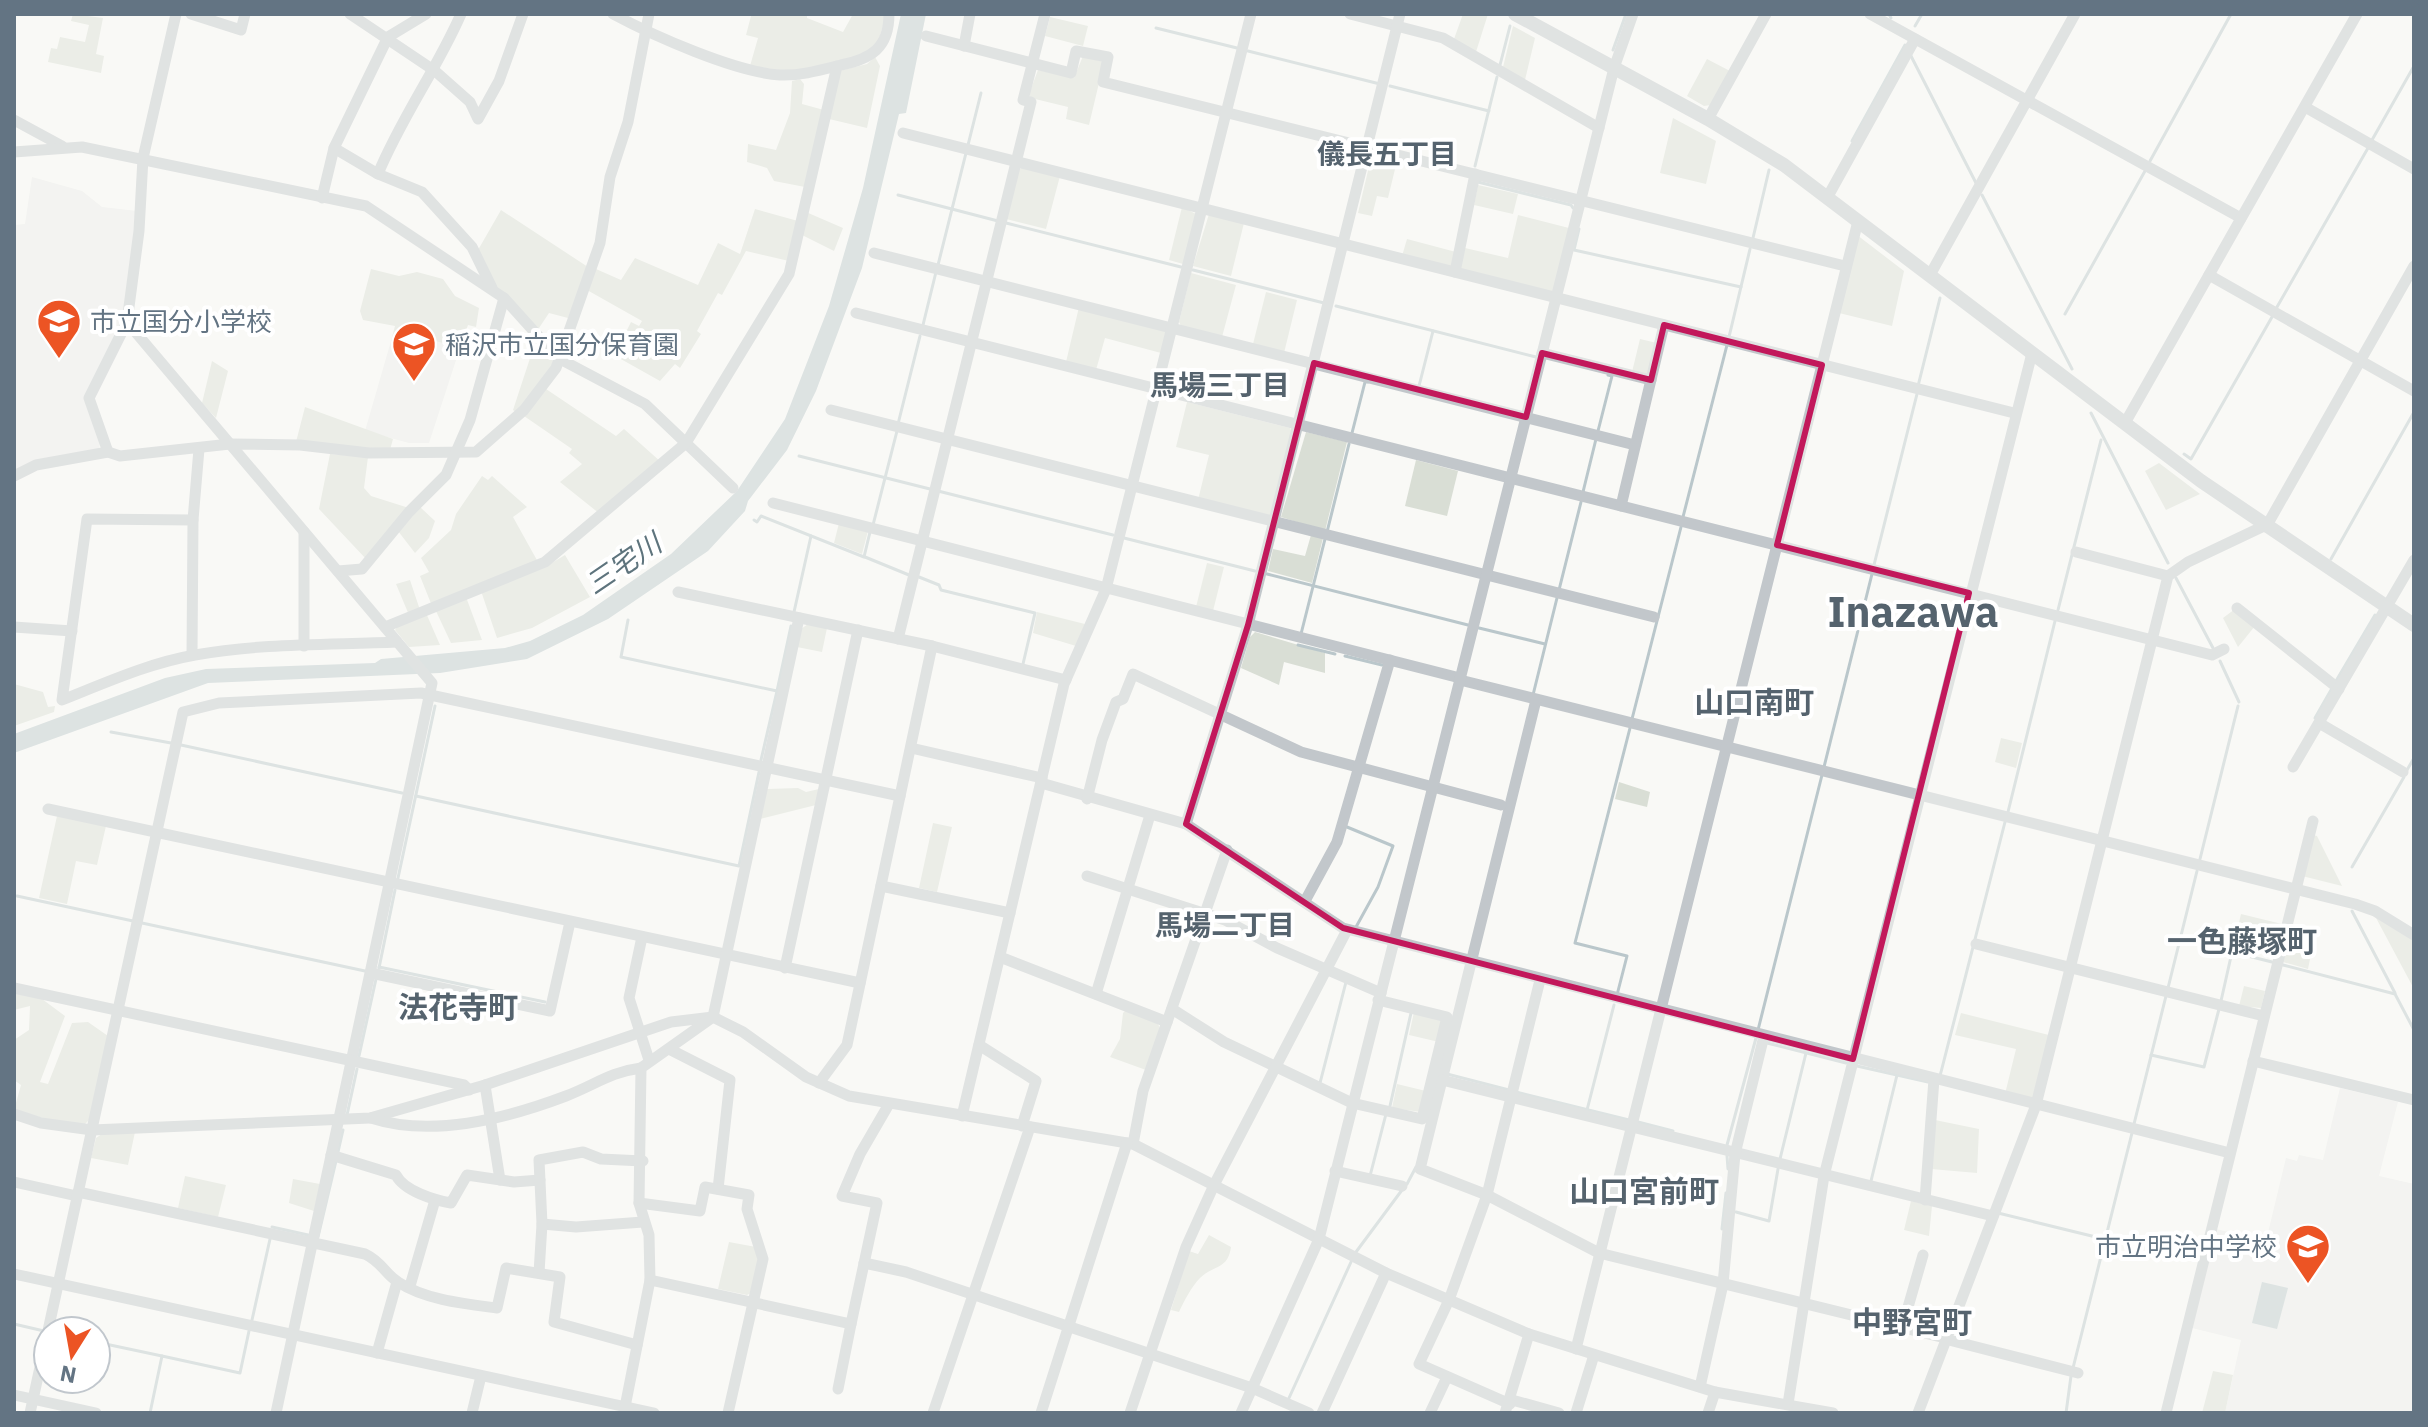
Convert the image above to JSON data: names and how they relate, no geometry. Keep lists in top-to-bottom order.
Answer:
{
  "districts": [
    "儀長五丁目",
    "馬場三丁目",
    "Inazawa",
    "山口南町",
    "馬場二丁目",
    "一色藤塚町",
    "法花寺町",
    "山口宮前町",
    "中野宮町"
  ],
  "water": ["三宅川"],
  "places": {
    "school or university": ["市立国分小学校", "稲沢市立国分保育園", "市立明治中学校"]
  },
  "north": "bottom"
}
